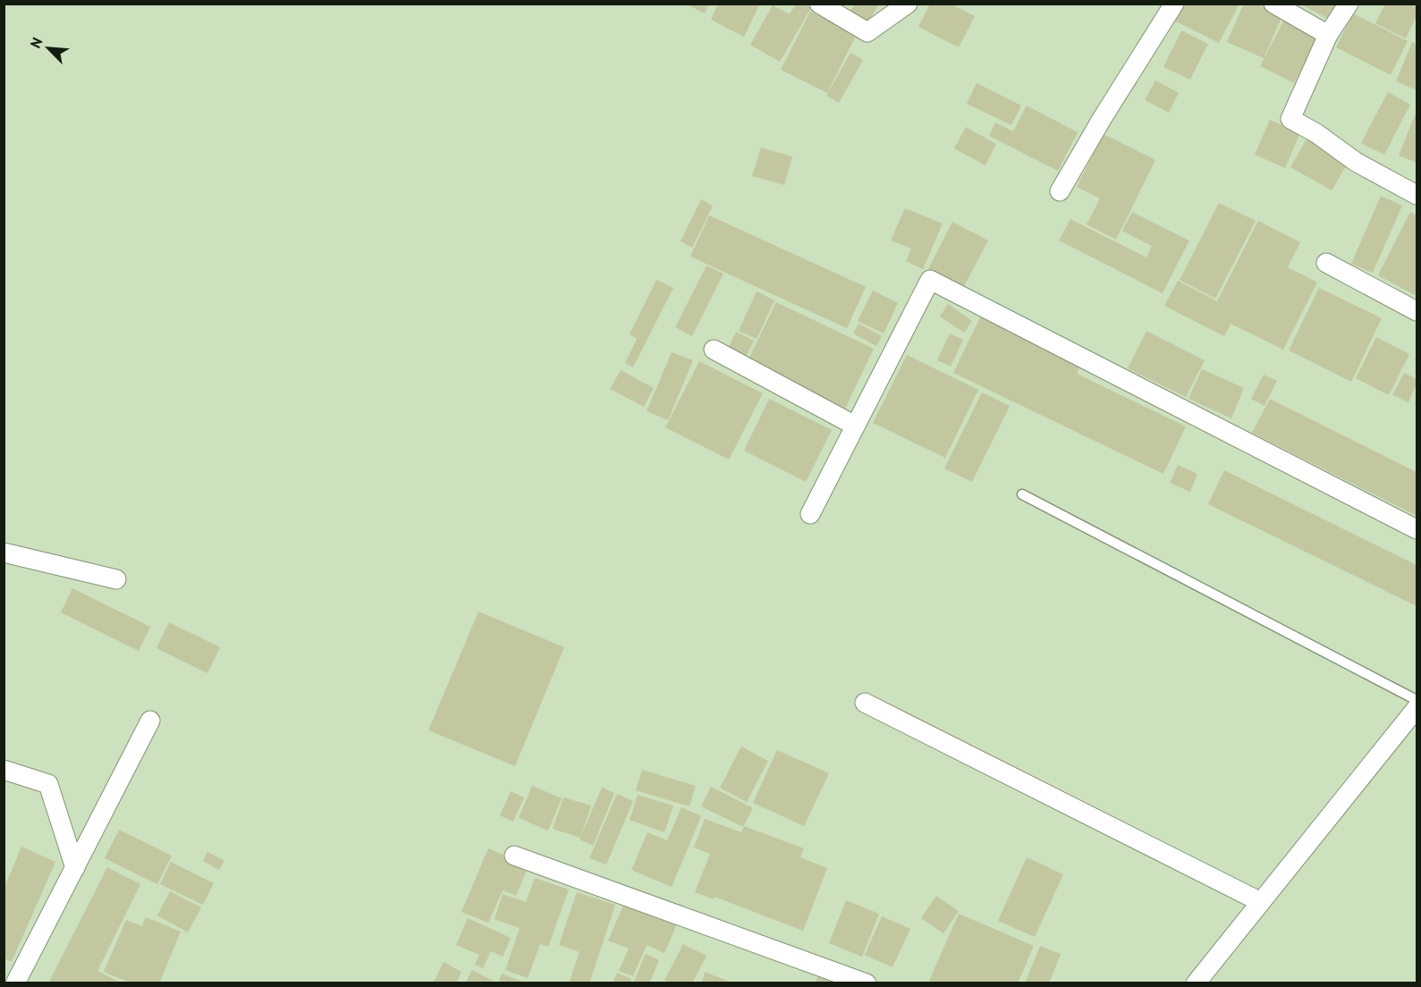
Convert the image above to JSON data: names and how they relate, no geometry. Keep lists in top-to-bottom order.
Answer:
{
  "north": "top left"
}
